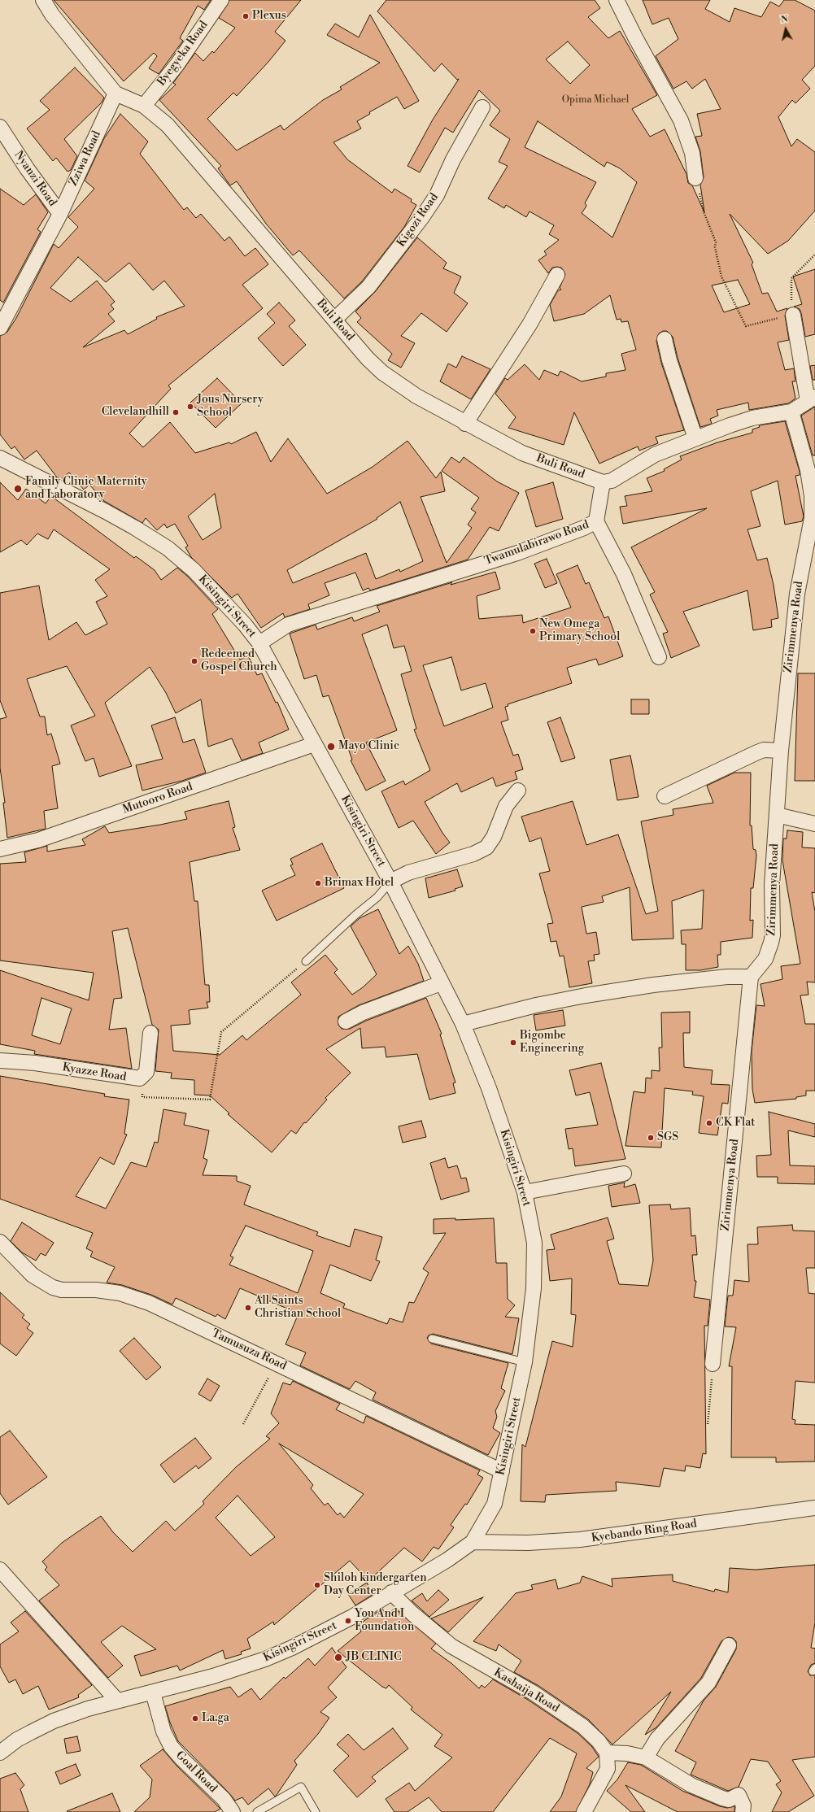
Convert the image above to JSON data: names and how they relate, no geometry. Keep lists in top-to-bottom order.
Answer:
{
  "streets": {
    "street": [
      "Byegyeka Road",
      "Zziwa Road",
      "Nyanzi Road",
      "Kigozi Road",
      "Buli Road",
      "Twamulabirawo Road",
      "Kisingiri Street",
      "Zirimmenya Road",
      "Mutooro Road",
      "Kyazze Road",
      "Tamusuza Road",
      "Kyebando Ring Road",
      "Kashaija Road",
      "Goal Road"
    ]
  },
  "crossings": [
    ["Byegyeka Road", "Buli Road"],
    ["Zziwa Road", "Nyanzi Road"],
    ["Zziwa Road", "Buli Road"],
    ["Kigozi Road", "Buli Road"],
    ["Buli Road", "Twamulabirawo Road"],
    ["Twamulabirawo Road", "Kisingiri Street"],
    ["Kisingiri Street", "Mutooro Road"],
    ["Kisingiri Street", "Tamusuza Road"],
    ["Kisingiri Street", "Kyebando Ring Road"],
    ["Kisingiri Street", "Kashaija Road"],
    ["Kisingiri Street", "Goal Road"]
  ],
  "places": [
    "Plexus",
    "Jous Nursery School",
    "Clevelandhill",
    "Family Clinic Maternity and Laboratory",
    "New Omega Primary School",
    "Redeemed Gospel Church",
    "Mayo Clinic",
    "Brimax Hotel",
    "Bigombe Engineering",
    "CK Flat",
    "SGS",
    "All Saints Christian School",
    "Shiloh kindergarten Day Center",
    "You And I Foundation",
    "JB CLINIC",
    "La.ga"
  ],
  "house_numbers": ["Opima Michael"],
  "north": "top"
}
